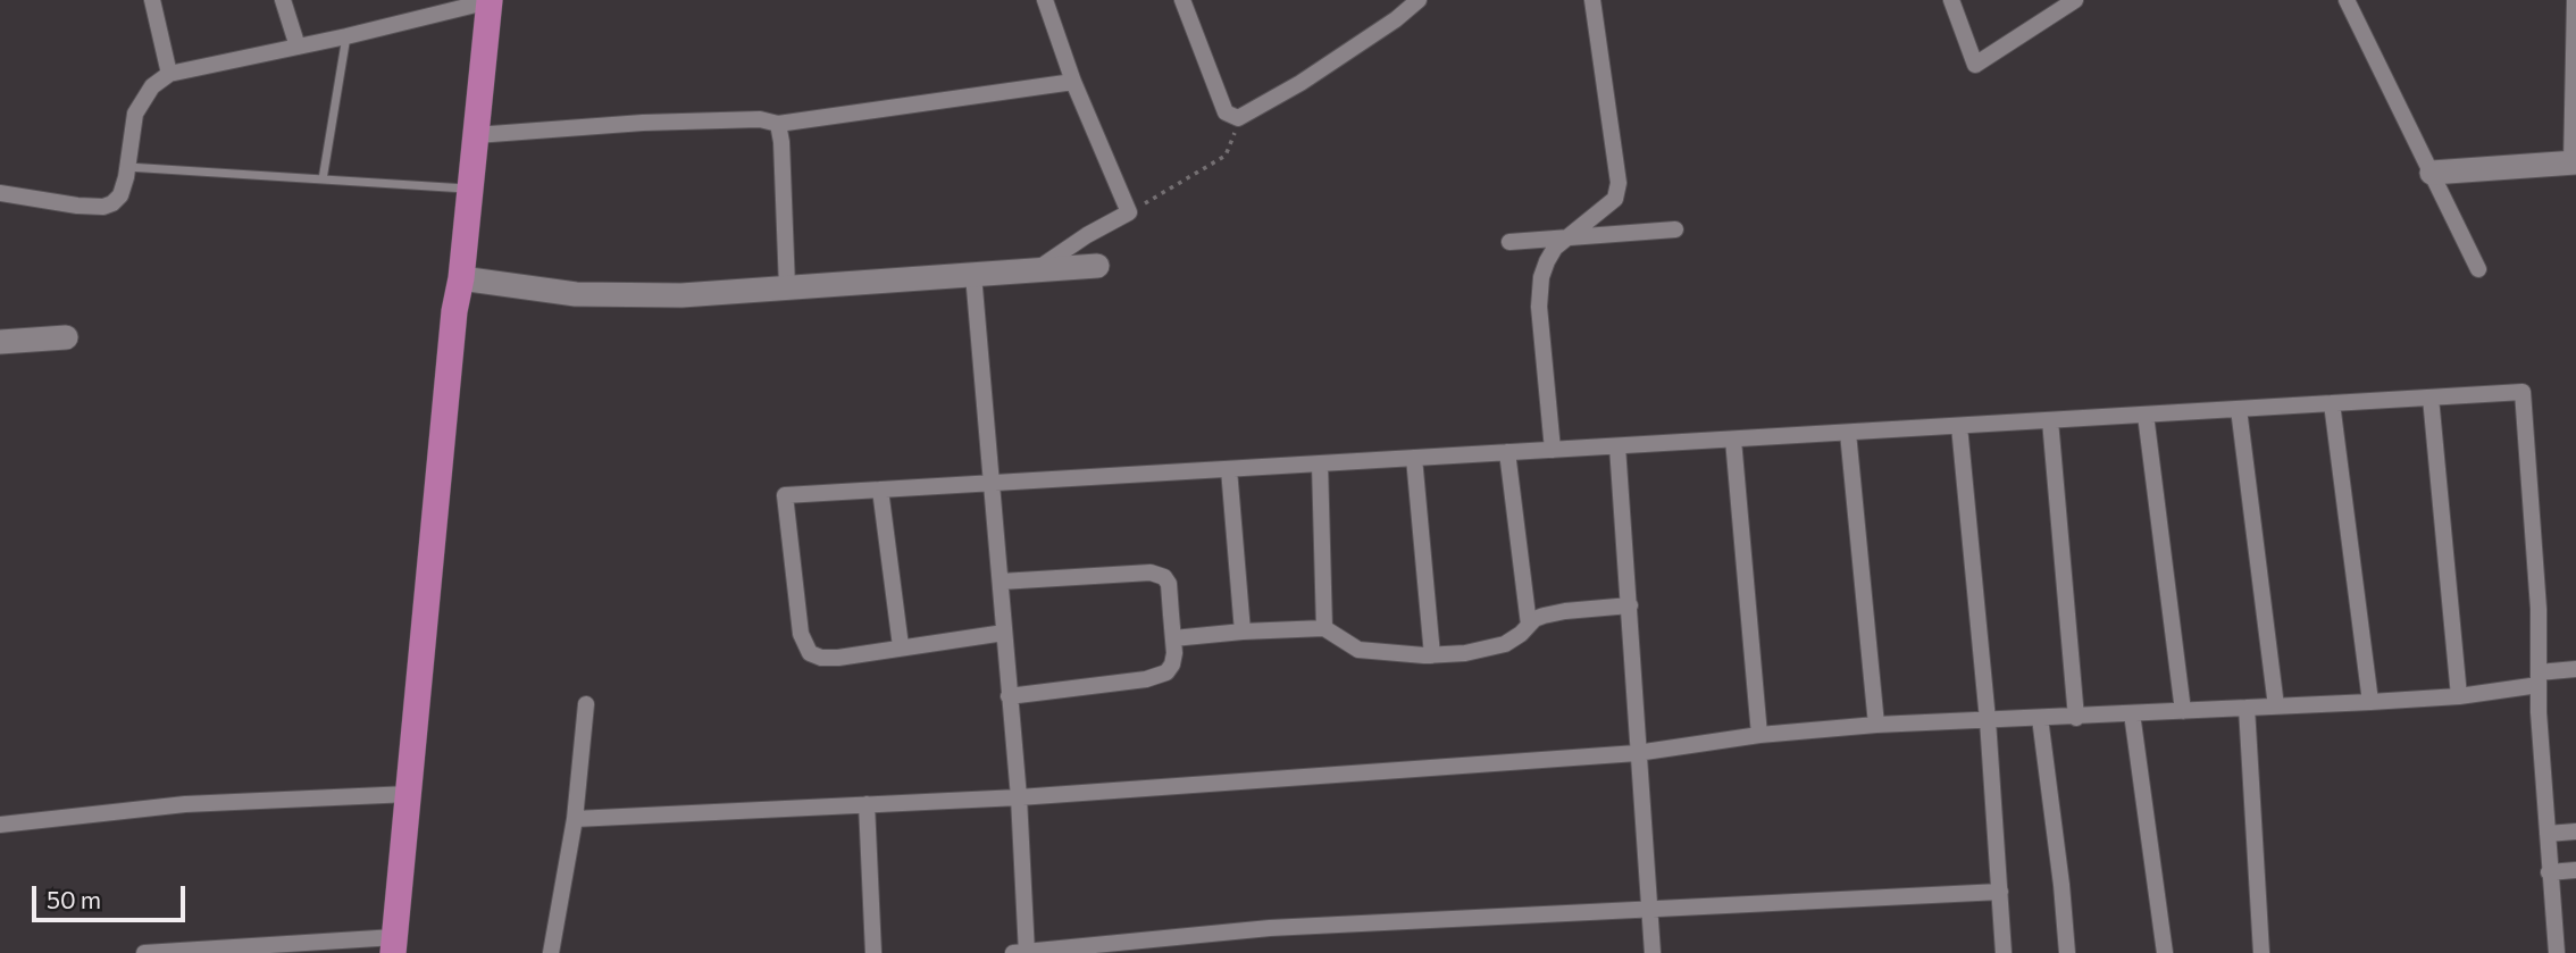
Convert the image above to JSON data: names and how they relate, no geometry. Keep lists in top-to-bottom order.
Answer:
{
  "scale_bar": "50 m"
}
